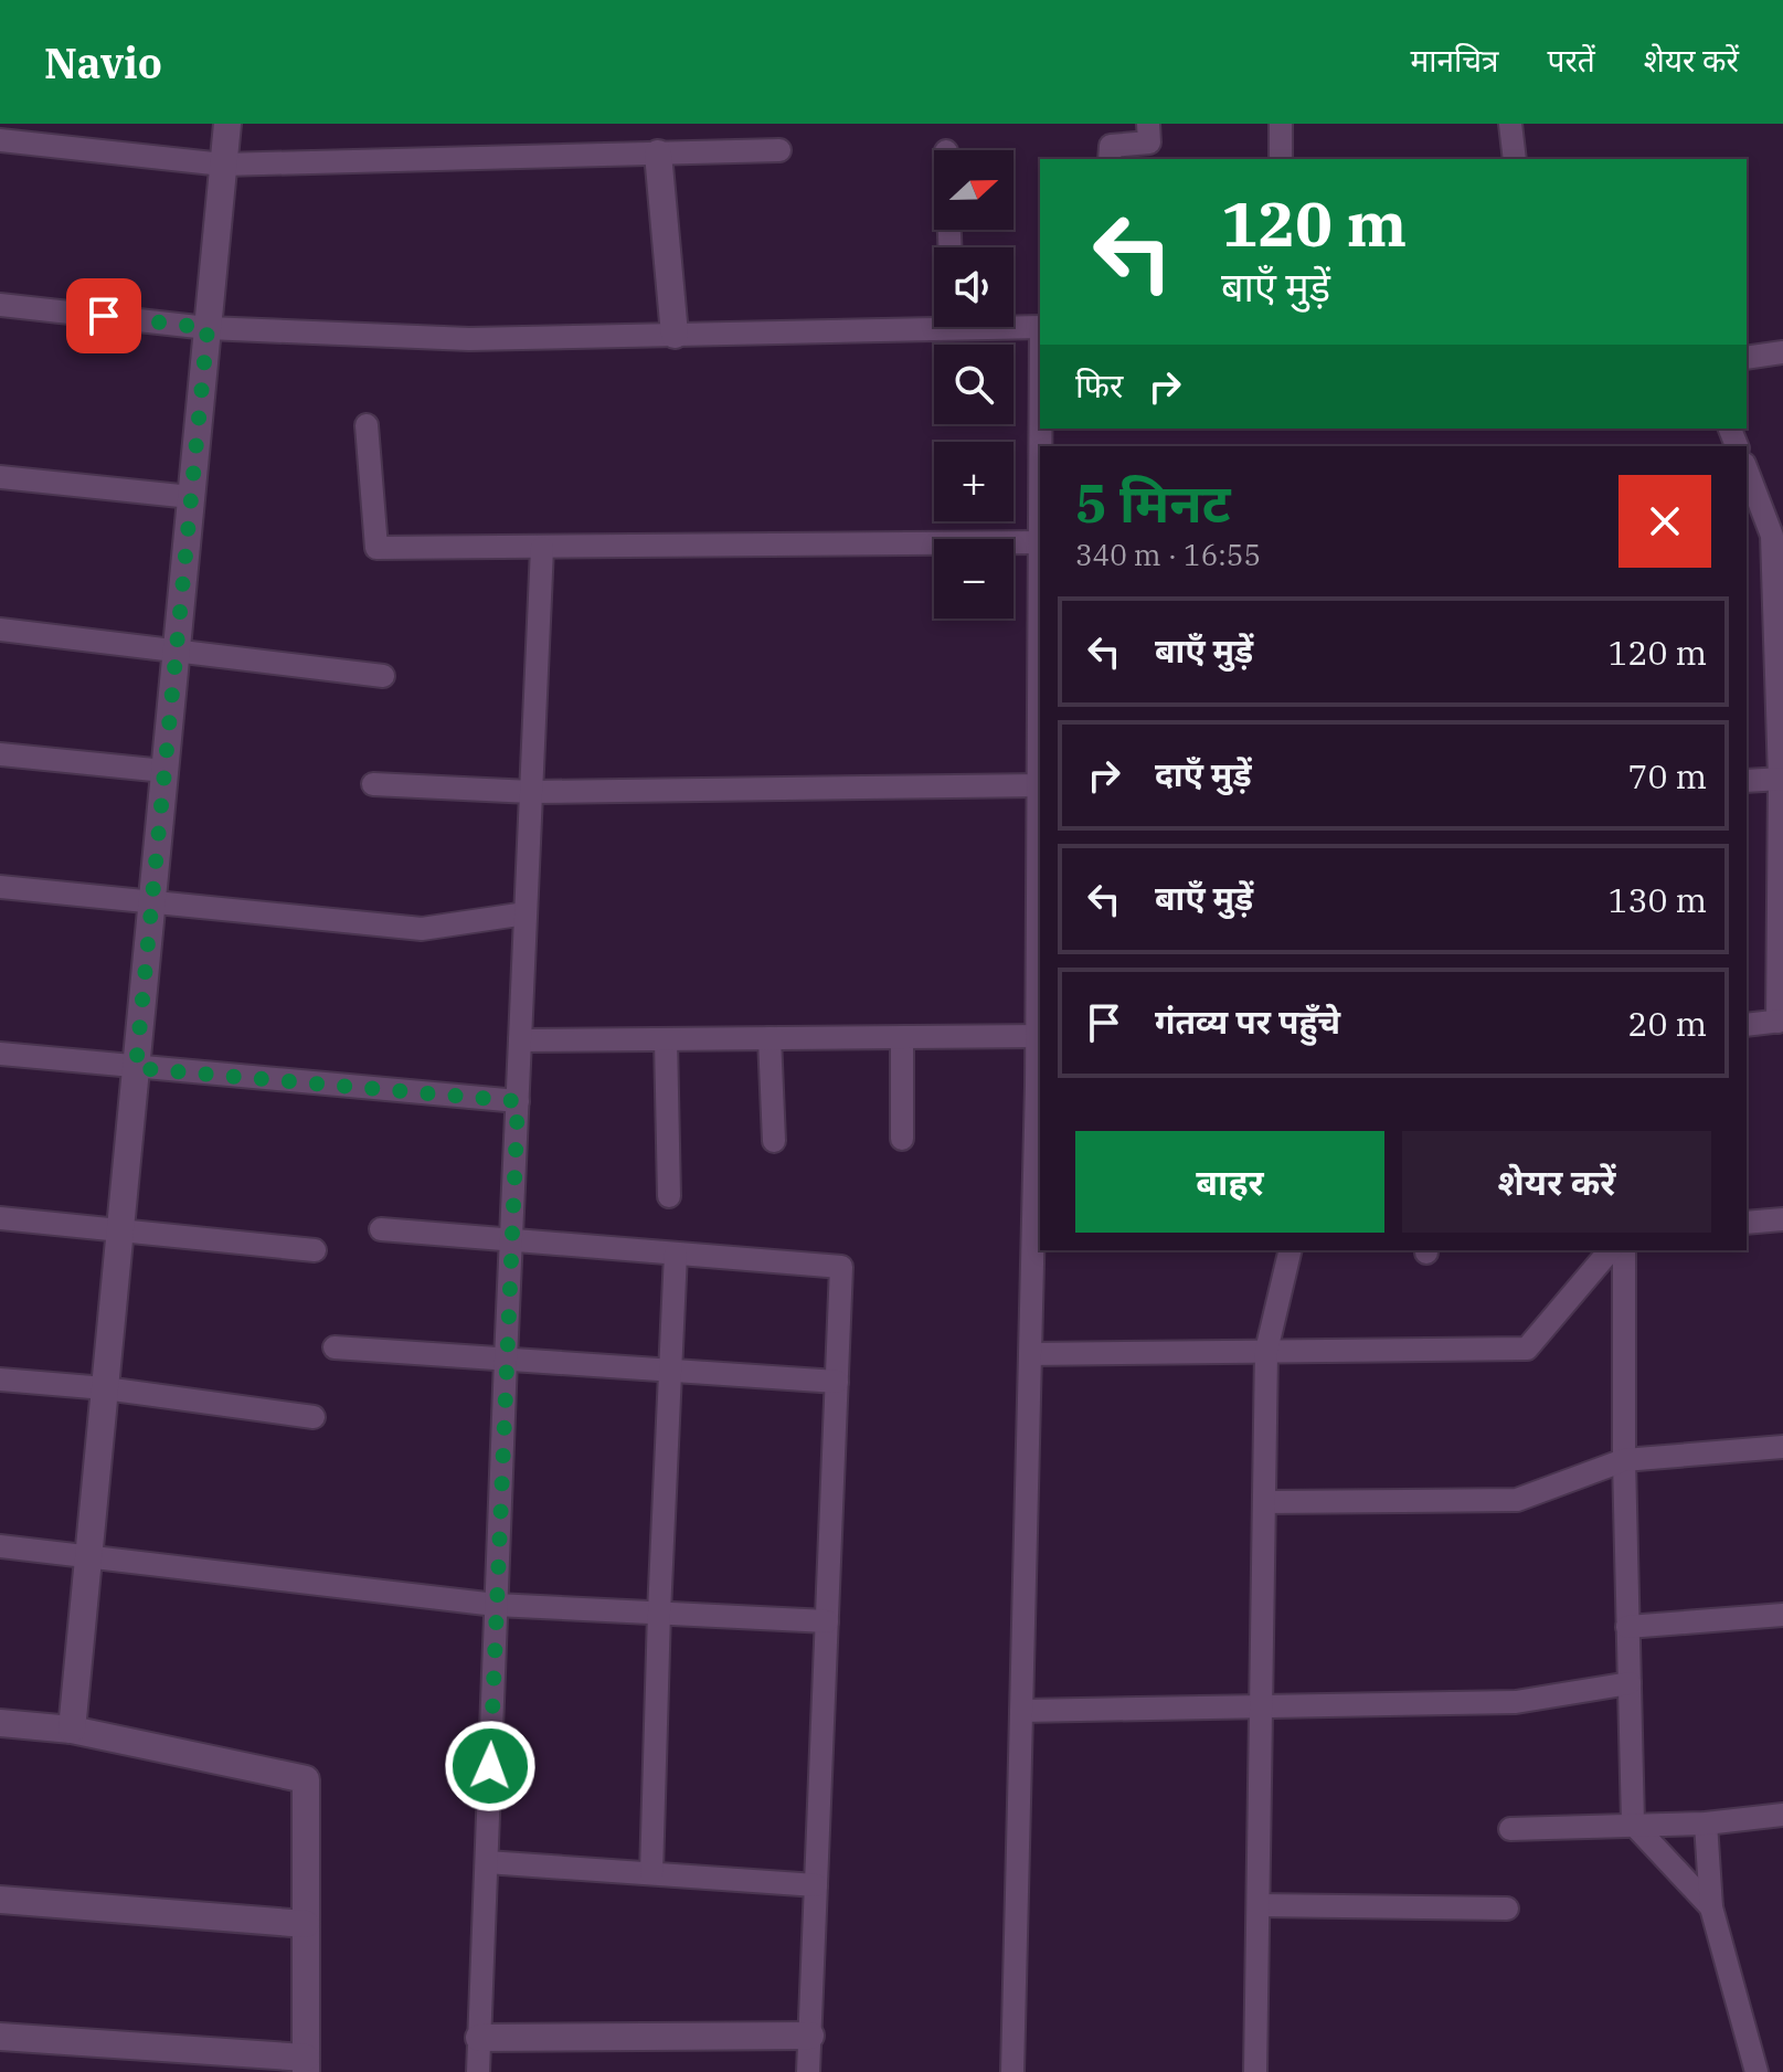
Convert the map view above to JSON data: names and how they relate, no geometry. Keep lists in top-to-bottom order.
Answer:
{
  "north": "right",
  "page": {
    "header": "Navio",
    "nav": ["मानचित्र", "परतें", "शेयर करें"],
    "map_buttons": ["+", "−"],
    "turn": ["120 m", "बाएँ मुड़ें"],
    "then": "फिर",
    "heading": ["5 मिनट", "340 m · 16:55"],
    "list": [
      {
        "name": "बाएँ मुड़ें",
        "value": "120 m"
      },
      {
        "name": "दाएँ मुड़ें",
        "value": "70 m"
      },
      {
        "name": "बाएँ मुड़ें",
        "value": "130 m"
      },
      {
        "name": "गंतव्य पर पहुँचे",
        "value": "20 m"
      }
    ],
    "buttons": ["बाहर", "शेयर करें"]
  }
}
